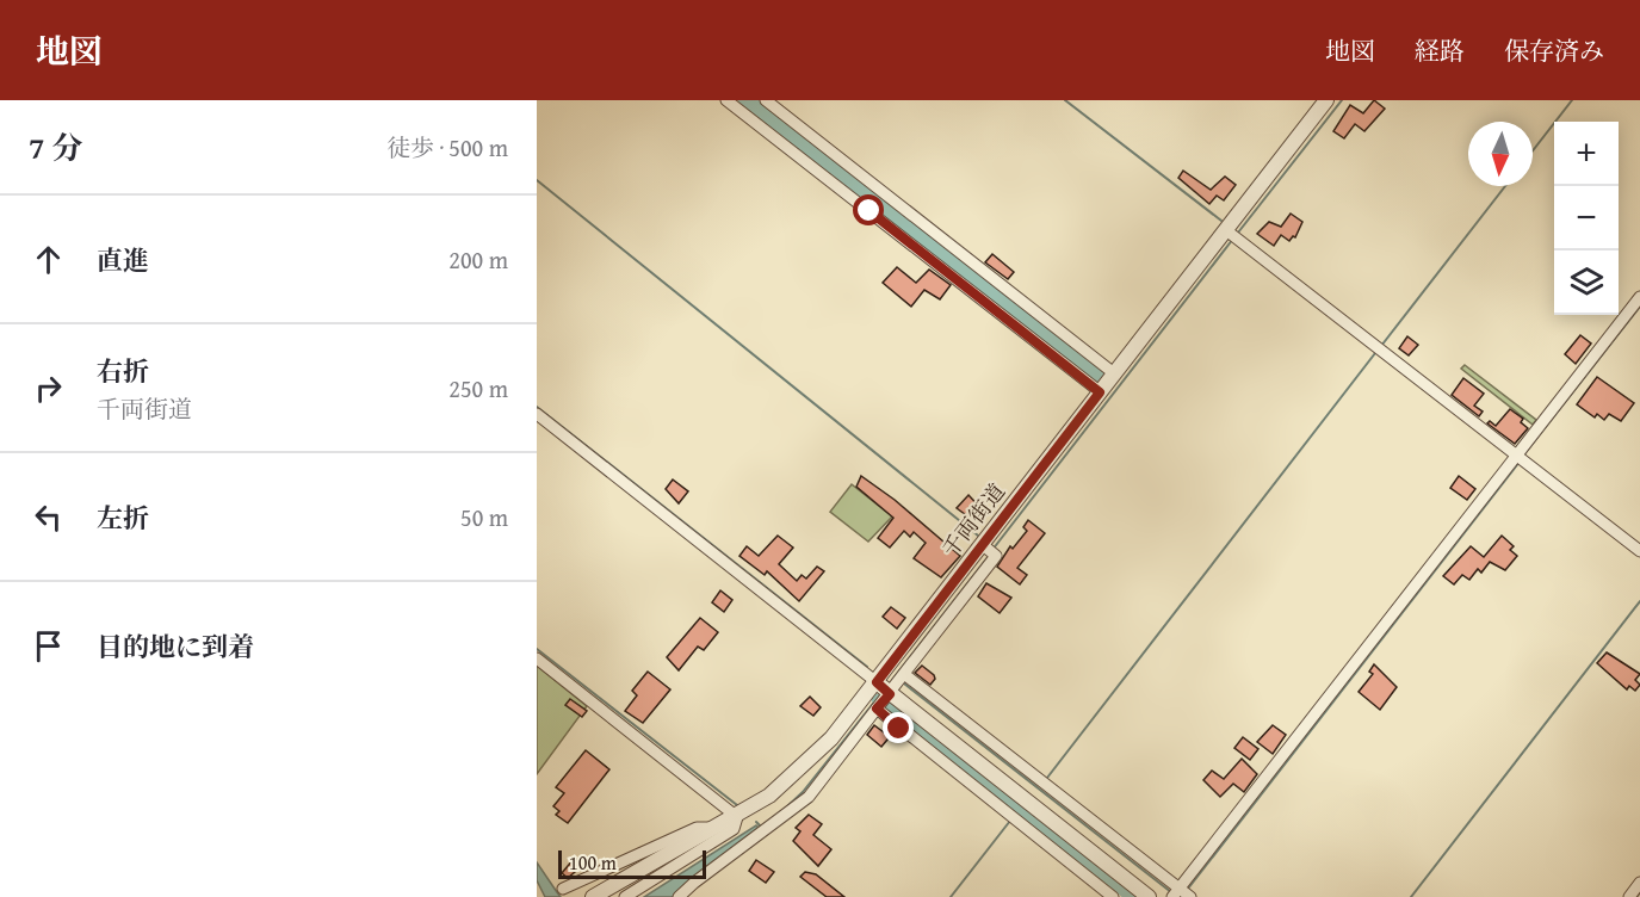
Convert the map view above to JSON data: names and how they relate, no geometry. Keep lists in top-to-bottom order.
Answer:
{
  "streets": {
    "street": ["千両街道"]
  },
  "scale_bar": "100 m",
  "north": "bottom",
  "page": {
    "header": "地図",
    "nav": ["地図", "経路", "保存済み"],
    "heading": ["7 分", "徒歩 · 500 m"],
    "map_buttons": ["+", "−"],
    "list": [
      ["直進", "200 m"],
      ["右折", "千両街道", "250 m"],
      ["左折", "50 m"],
      "目的地に到着"
    ],
    "scale": "100 m"
  }
}
